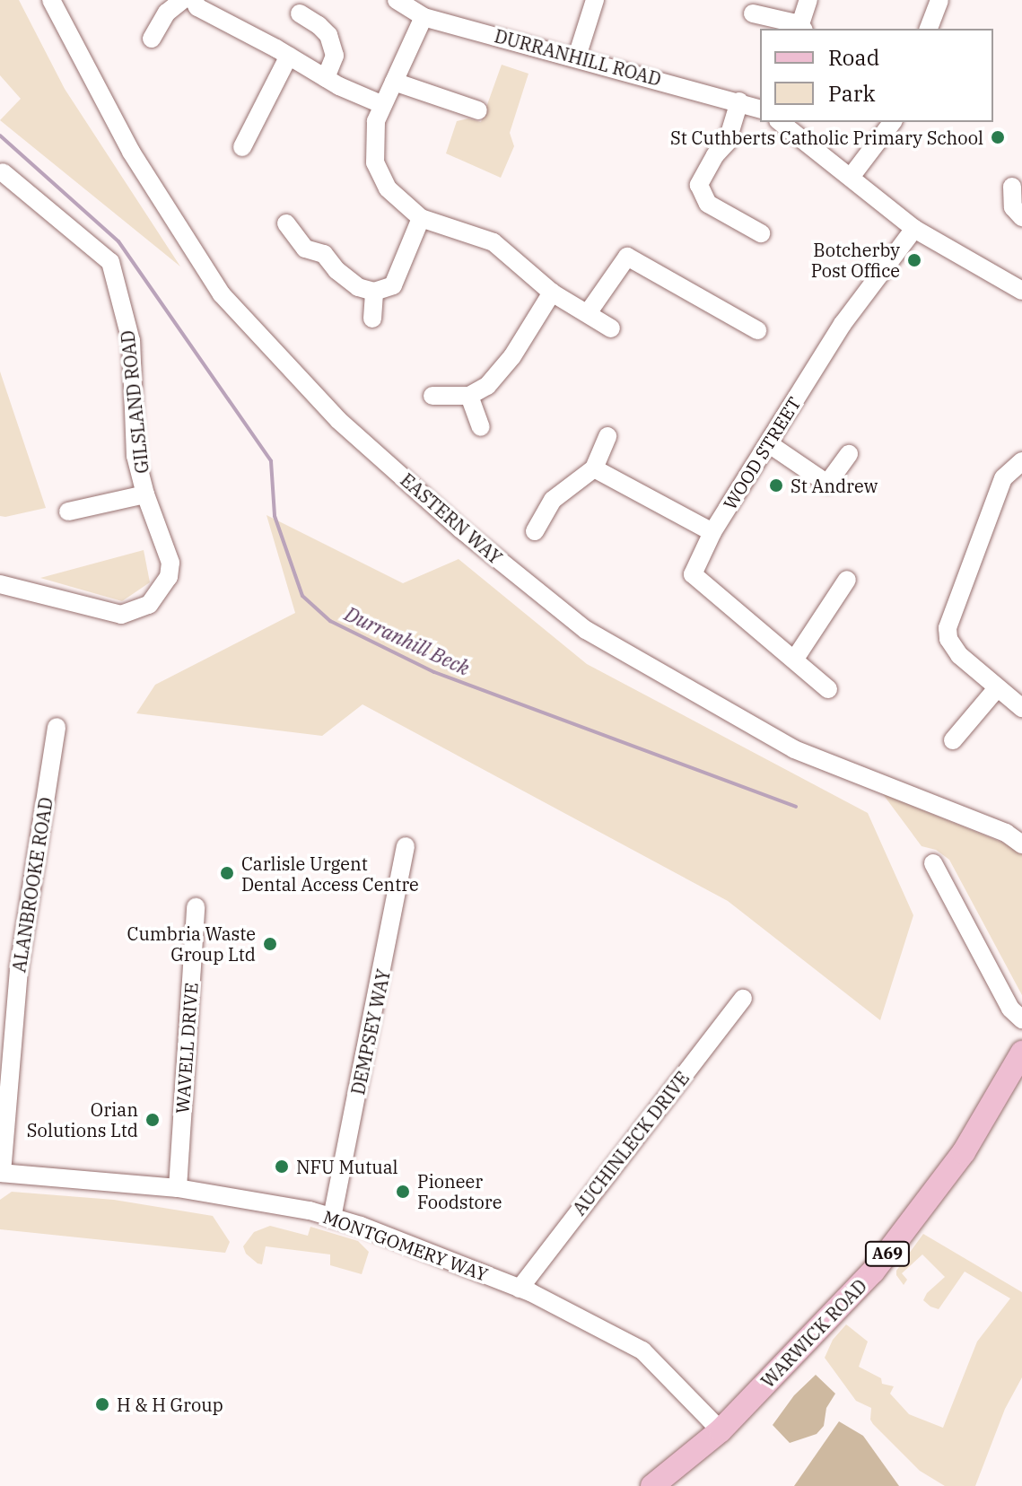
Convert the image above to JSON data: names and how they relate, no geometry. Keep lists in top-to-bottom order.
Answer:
{
  "streets": {
    "main road": ["A69", "WARWICK ROAD"],
    "street": [
      "DURRANHILL ROAD",
      "GILSLAND ROAD",
      "WOOD STREET",
      "EASTERN WAY",
      "ALANBROOKE ROAD",
      "DEMPSEY WAY",
      "WAVELL DRIVE",
      "AUCHINLECK DRIVE",
      "MONTGOMERY WAY"
    ]
  },
  "crossings": [
    ["ALANBROOKE ROAD", "MONTGOMERY WAY"],
    ["DEMPSEY WAY", "MONTGOMERY WAY"],
    ["WAVELL DRIVE", "MONTGOMERY WAY"],
    ["AUCHINLECK DRIVE", "MONTGOMERY WAY"],
    ["MONTGOMERY WAY", "A69"],
    ["MONTGOMERY WAY", "WARWICK ROAD"],
    ["A69", "WARWICK ROAD"]
  ],
  "water": ["Durranhill Beck"],
  "places": [
    "St Cuthberts Catholic Primary School",
    "Botcherby Post Office",
    "St Andrew",
    "Carlisle Urgent Dental Access Centre",
    "Cumbria Waste Group Ltd",
    "Orian Solutions Ltd",
    "NFU Mutual",
    "Pioneer Foodstore",
    "H & H Group"
  ],
  "legend": ["Road", "Park"]
}
